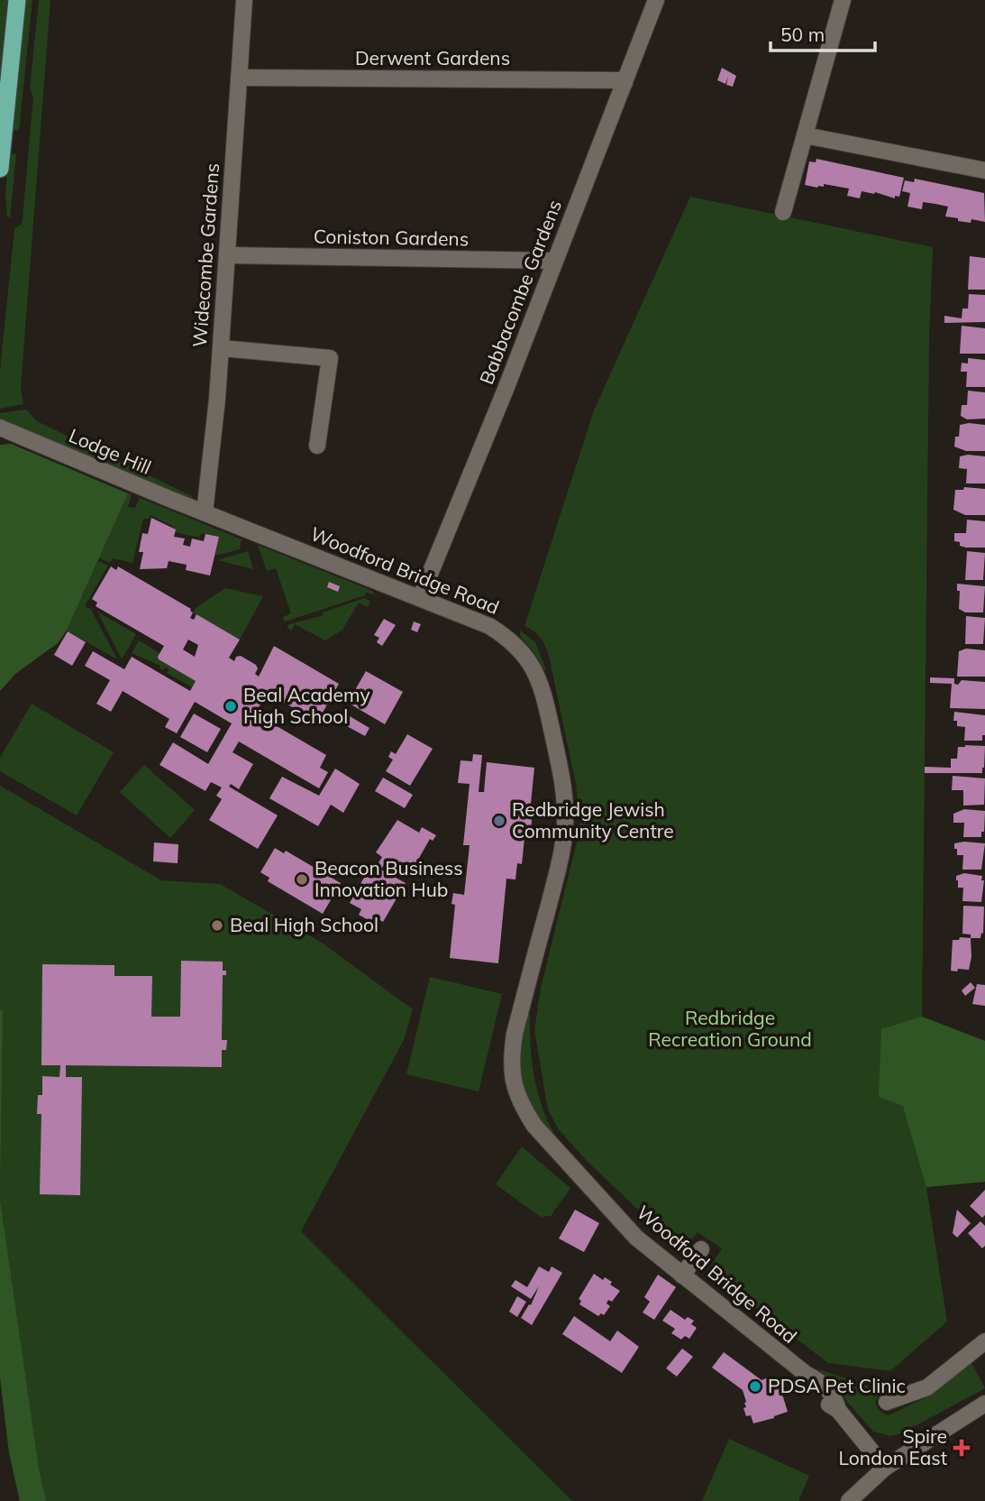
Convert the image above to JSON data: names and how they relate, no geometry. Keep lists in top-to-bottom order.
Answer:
{
  "streets": {
    "street": [
      "Derwent Gardens",
      "Coniston Gardens",
      "Widecombe Gardens",
      "Babbacombe Gardens",
      "Lodge Hill",
      "Woodford Bridge Road"
    ]
  },
  "crossings": [
    ["Derwent Gardens", "Widecombe Gardens"],
    ["Derwent Gardens", "Babbacombe Gardens"],
    ["Coniston Gardens", "Widecombe Gardens"],
    ["Coniston Gardens", "Babbacombe Gardens"],
    ["Widecombe Gardens", "Lodge Hill"],
    ["Widecombe Gardens", "Woodford Bridge Road"],
    ["Babbacombe Gardens", "Woodford Bridge Road"],
    ["Lodge Hill", "Woodford Bridge Road"]
  ],
  "parks": ["Redbridge Recreation Ground"],
  "places": {
    "other": [
      "Beal Academy High School",
      "Redbridge Jewish Community Centre",
      "Beacon Business Innovation Hub",
      "Beal High School",
      "PDSA Pet Clinic"
    ],
    "health": ["Spire London East"]
  },
  "scale_bar": "50 m"
}
